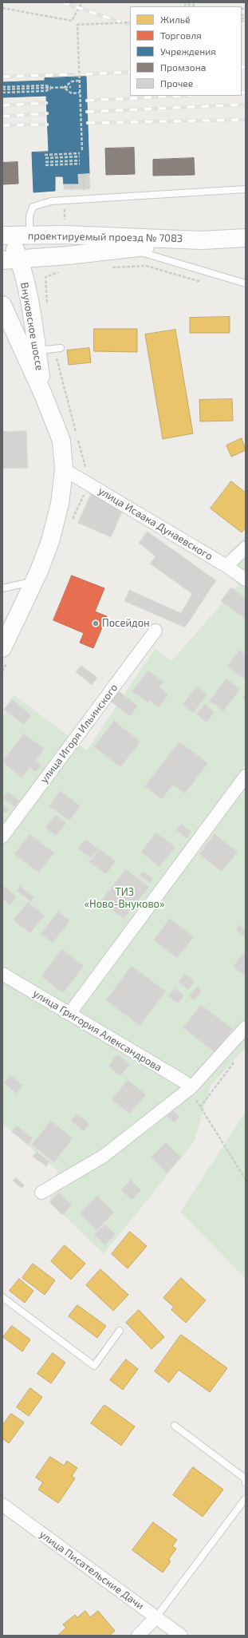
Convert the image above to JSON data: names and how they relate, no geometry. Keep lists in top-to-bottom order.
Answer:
{
  "streets": {
    "main road": ["проектируемый проезд № 7083", "Внуковское шоссе"],
    "street": [
      "улица Исаака Дунаевского",
      "улица Игоря Ильинского",
      "улица Григория Александрова",
      "улица Писательские Дачи"
    ]
  },
  "crossings": [
    ["проектируемый проезд № 7083", "Внуковское шоссе"],
    ["Внуковское шоссе", "улица Исаака Дунаевского"]
  ],
  "parks": ["ТИЗ «Ново-Внуково»"],
  "places": ["Посейдон"],
  "legend": [
    "Жильё",
    "Торговля",
    "Учреждения",
    "Промзона",
    "Прочее"
  ]
}
